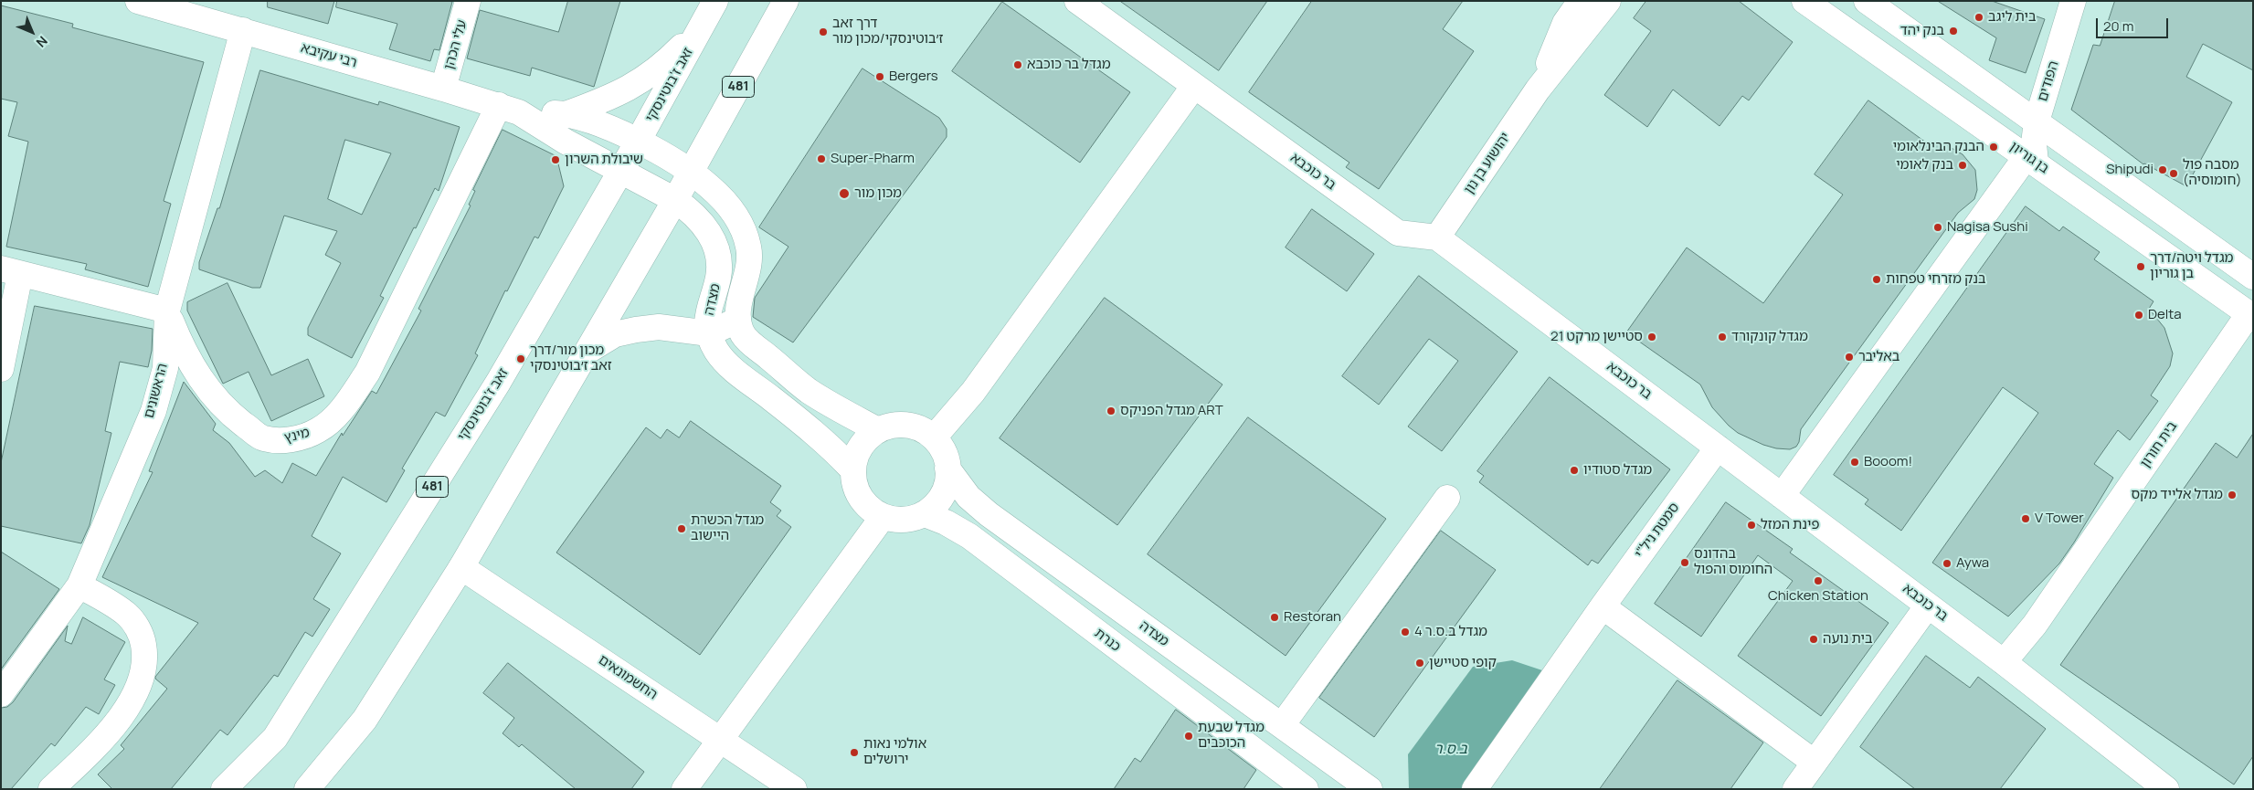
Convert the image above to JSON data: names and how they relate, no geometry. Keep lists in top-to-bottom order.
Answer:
{
  "streets": {
    "street": [
      "עלי הכהן",
      "רבי עקיבא",
      "הפודים",
      "זאב ז'בוטינסקי",
      "481",
      "בן גוריון",
      "יהושוע בן נון",
      "בר כוכבא",
      "מצדה",
      "הראשונים",
      "מינץ",
      "בית חורון",
      "סמטת ניל\"י",
      "כנרת",
      "החשמונאים"
    ]
  },
  "crossings": [
    ["עלי הכהן", "רבי עקיבא"],
    ["רבי עקיבא", "זאב ז'בוטינסקי"],
    ["רבי עקיבא", "481"],
    ["רבי עקיבא", "מצדה"],
    ["רבי עקיבא", "הראשונים"],
    ["רבי עקיבא", "מינץ"],
    ["הפודים", "בן גוריון"],
    ["זאב ז'בוטינסקי", "מצדה"],
    ["481", "מצדה"],
    ["481", "החשמונאים"],
    ["בן גוריון", "בית חורון"],
    ["יהושוע בן נון", "בר כוכבא"],
    ["בר כוכבא", "בית חורון"],
    ["בר כוכבא", "סמטת ניל\"י"],
    ["מצדה", "כנרת"],
    ["הראשונים", "מינץ"]
  ],
  "water": ["ב.ס.ר"],
  "places": [
    "בית ליגב",
    "בנק יהד",
    "דרך זאב ז׳בוטינסקי/מכון מור",
    "מגדל בר כוכבא",
    "Bergers",
    "הבנק הבינלאומי",
    "Super-Pharm",
    "שיבולת השרון",
    "בנק לאומי",
    "Shipudi",
    "מסבה פול (חומוסיה)",
    "מכון מור",
    "Nagisa Sushi",
    "מגדל ויטה/דרך בן גוריון",
    "בנק מזרחי טפחות",
    "Delta",
    "סטיישן מרקט 21",
    "מגדל קונקורד",
    "באליבר",
    "מכון מור/דרך זאב ז׳בוטינסקי",
    "מגדל הפניקס ART",
    "Booom!",
    "מגדל סטודיו",
    "מגדל אלייד מקס",
    "V Tower",
    "פינת המזל",
    "מגדל הכשרת היישוב",
    "בהדונס החומוס והפול",
    "Aywa",
    "Chicken Station",
    "Restoran",
    "מגדל ב.ס.ר 4",
    "בית נועה",
    "קופי סטיישן",
    "מגדל שבעת הכוכבים",
    "אולמי נאות ירושלים"
  ],
  "scale_bar": "20 m",
  "north": "bottom right"
}
